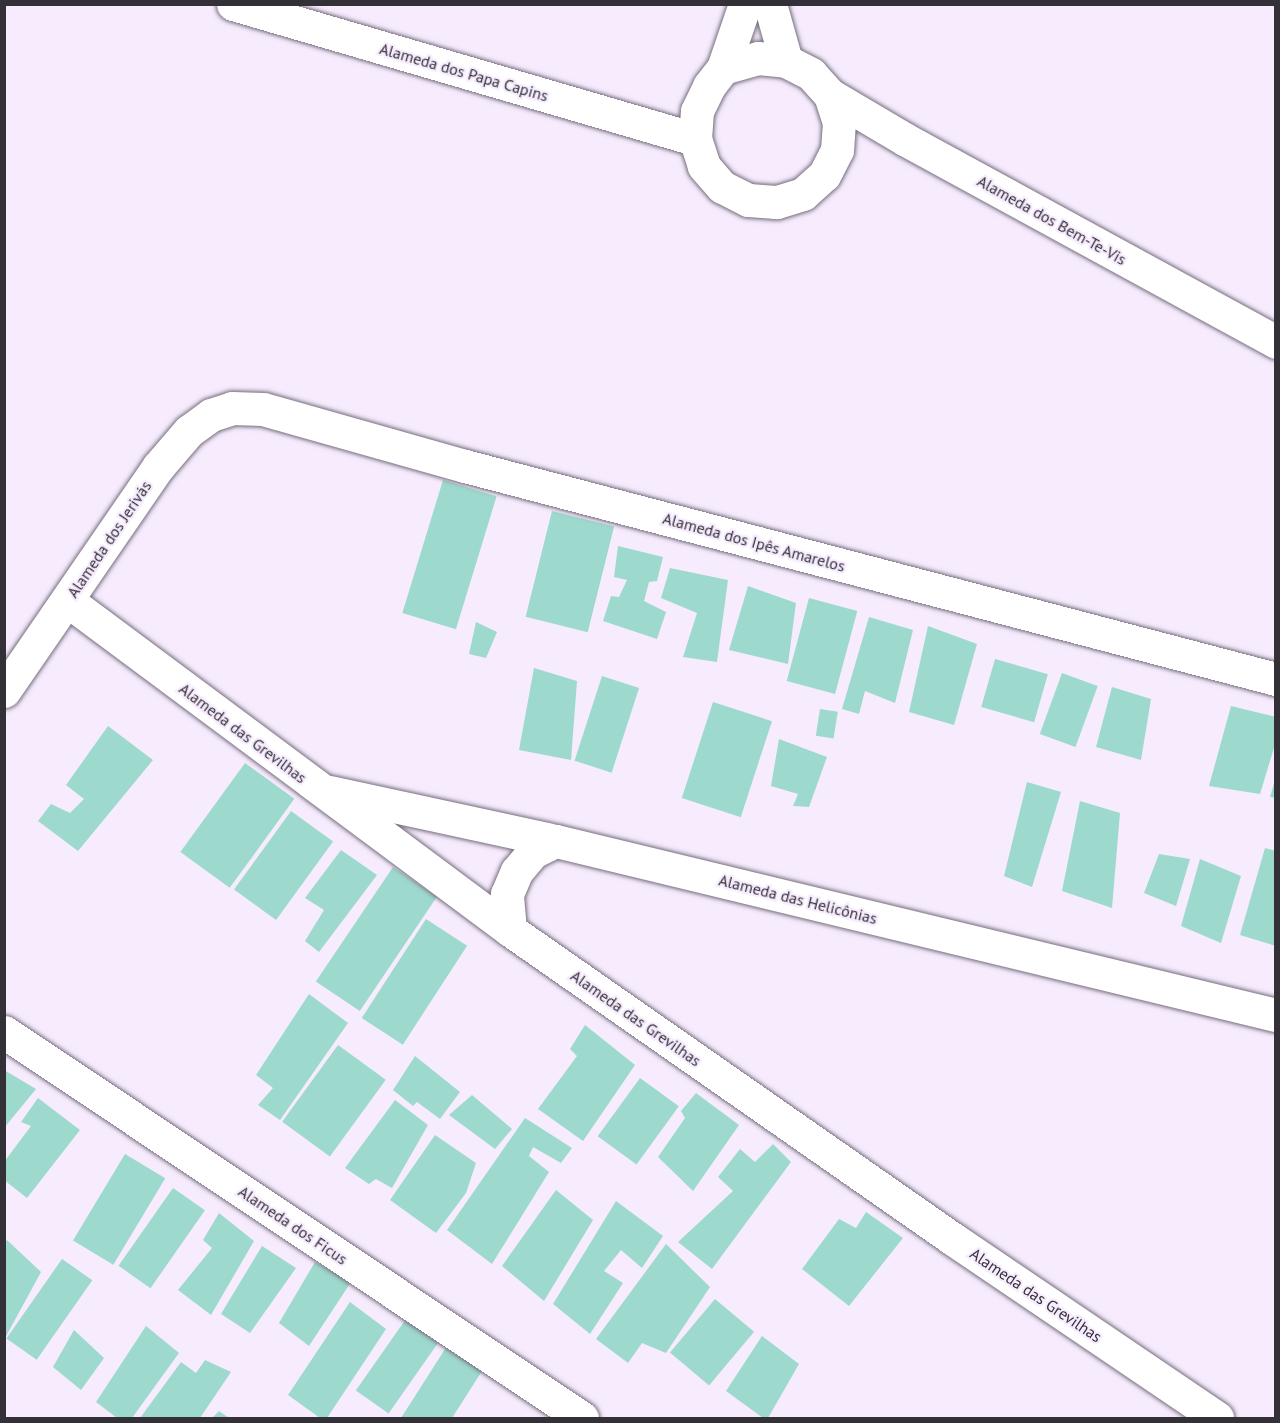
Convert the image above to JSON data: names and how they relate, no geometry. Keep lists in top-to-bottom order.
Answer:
{
  "streets": {
    "street": [
      "Alameda dos Papa Capins",
      "Alameda dos Bem-Te-Vis",
      "Alameda dos Jerivás",
      "Alameda dos Ipês Amarelos",
      "Alameda das Grevilhas",
      "Alameda das Helicônias",
      "Alameda dos Ficus"
    ]
  },
  "crossings": [
    ["Alameda dos Papa Capins", "Alameda dos Bem-Te-Vis"],
    ["Alameda dos Jerivás", "Alameda dos Ipês Amarelos"],
    ["Alameda dos Jerivás", "Alameda das Grevilhas"],
    ["Alameda das Grevilhas", "Alameda das Helicônias"]
  ]
}
